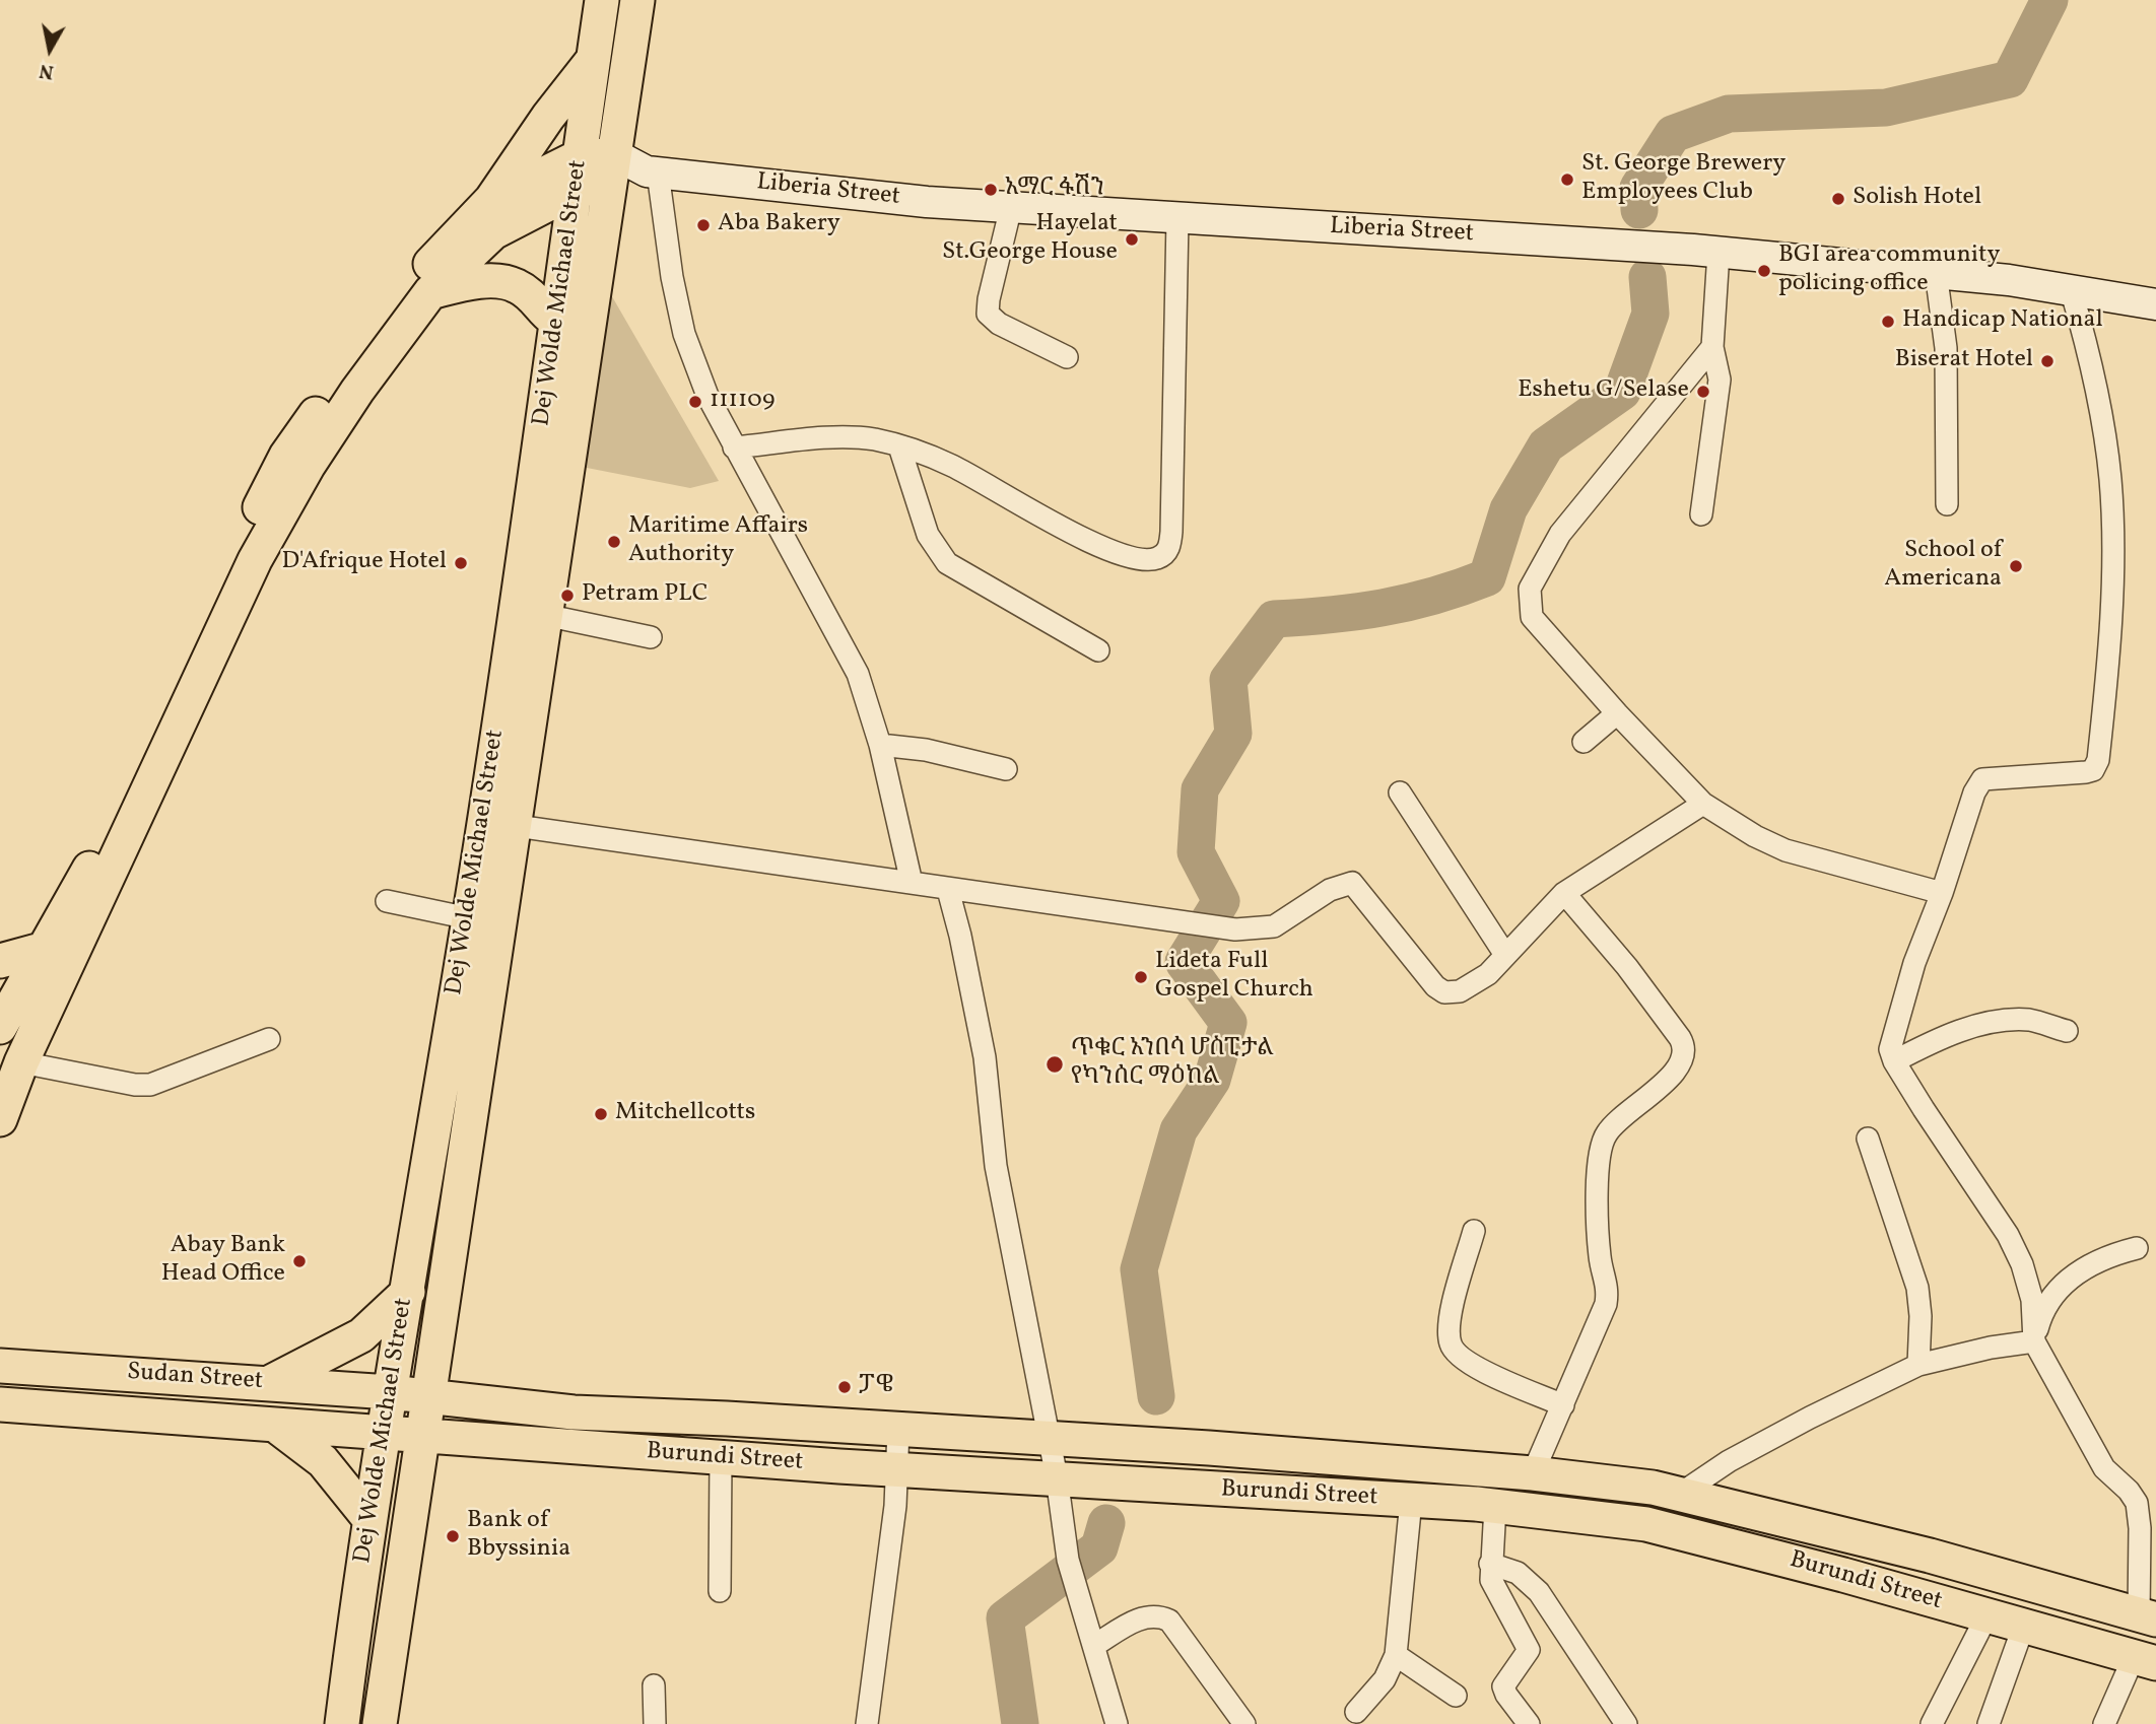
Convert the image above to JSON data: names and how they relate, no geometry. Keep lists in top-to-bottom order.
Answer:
{
  "streets": {
    "main road": ["Dej Wolde Michael Street", "Sudan Street", "Burundi Street"],
    "street": ["Liberia Street"]
  },
  "crossings": [
    ["Liberia Street", "Dej Wolde Michael Street"],
    ["Dej Wolde Michael Street", "Sudan Street"],
    ["Dej Wolde Michael Street", "Burundi Street"],
    ["Sudan Street", "Burundi Street"]
  ],
  "places": [
    "St. George Brewery Employees Club",
    "አማር ፋሽን",
    "Solish Hotel",
    "Aba Bakery",
    "Hayelat St.George House",
    "BGI area community policing office",
    "Handicap National",
    "Biserat Hotel",
    "Eshetu G/Selase",
    "111109",
    "Maritime Affairs Authority",
    "D'Afrique Hotel",
    "School of Americana",
    "Petram PLC",
    "Lideta Full Gospel Church",
    "ጥቁር አንበሳ ሆስፒታል የካንሰር ማዕከል",
    "Mitchellcotts",
    "Abay Bank Head Office",
    "ፓዌ",
    "Bank of Bbyssinia"
  ],
  "north": "bottom"
}
